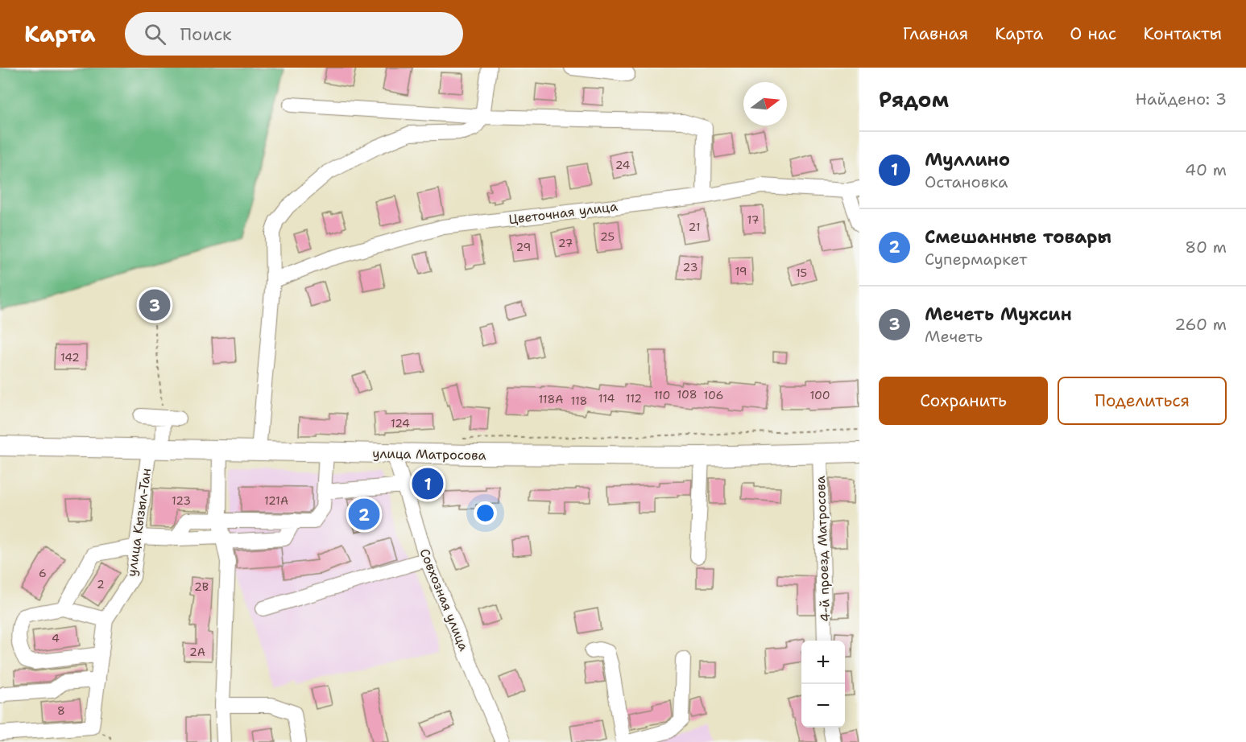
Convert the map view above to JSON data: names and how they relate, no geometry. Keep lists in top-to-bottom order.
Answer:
{
  "streets": {
    "main road": ["улица Матросова"],
    "street": [
      "Цветочная улица",
      "улица Кызыл-Тан",
      "4-й проезд Матросова",
      "Совхозная улица"
    ]
  },
  "crossings": [
    ["улица Матросова", "улица Кызыл-Тан"],
    ["улица Матросова", "4-й проезд Матросова"],
    ["улица Матросова", "Совхозная улица"]
  ],
  "house_numbers": [
    "24",
    "17",
    "21",
    "25",
    "27",
    "29",
    "23",
    "19",
    "15",
    "142",
    "108",
    "110",
    "106",
    "100",
    "114",
    "112",
    "118А",
    "118",
    "124",
    "123",
    "121А",
    "6",
    "2",
    "2В",
    "4",
    "2А",
    "8"
  ],
  "north": "right",
  "page": {
    "header": "Карта",
    "search": "Поиск",
    "nav": [
      "Главная",
      "Карта",
      "О нас",
      "Контакты"
    ],
    "heading": ["Рядом", "Найдено: 3"],
    "list": [
      {
        "mark": "1",
        "name": "Муллино",
        "note": "Остановка",
        "value": "40 m"
      },
      {
        "mark": "2",
        "name": "Смешанные товары",
        "note": "Супермаркет",
        "value": "80 m"
      },
      {
        "mark": "3",
        "name": "Мечеть Мухсин",
        "note": "Мечеть",
        "value": "260 m"
      }
    ],
    "pins": ["3", "1", "2"],
    "buttons": ["Сохранить", "Поделиться"],
    "map_buttons": ["+", "−"]
  }
}
